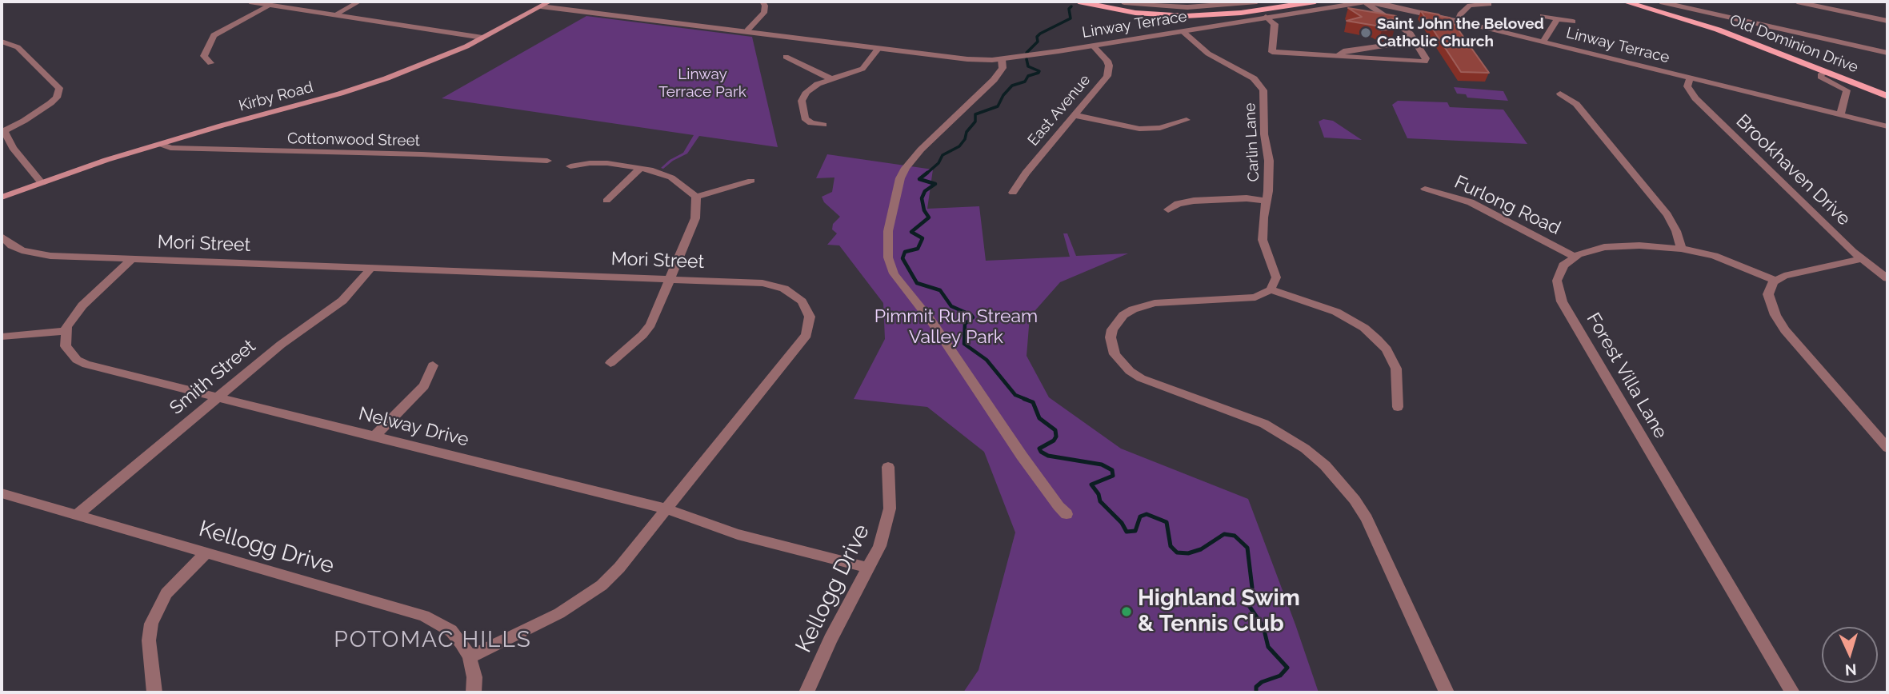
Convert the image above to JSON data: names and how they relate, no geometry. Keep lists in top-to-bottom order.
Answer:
{
  "streets": {
    "main road": ["Old Dominion Drive", "Kirby Road"],
    "street": [
      "Linway Terrace",
      "East Avenue",
      "Cottonwood Street",
      "Carlin Lane",
      "Brookhaven Drive",
      "Furlong Road",
      "Mori Street",
      "Forest Villa Lane",
      "Smith Street",
      "Nelway Drive",
      "Kellogg Drive"
    ]
  },
  "crossings": [
    ["Linway Terrace", "Kirby Road"],
    ["Linway Terrace", "East Avenue"],
    ["Linway Terrace", "Carlin Lane"],
    ["Linway Terrace", "Brookhaven Drive"],
    ["Kirby Road", "Cottonwood Street"],
    ["Furlong Road", "Forest Villa Lane"],
    ["Mori Street", "Smith Street"],
    ["Mori Street", "Nelway Drive"],
    ["Mori Street", "Kellogg Drive"],
    ["Smith Street", "Nelway Drive"],
    ["Smith Street", "Kellogg Drive"],
    ["Nelway Drive", "Kellogg Drive"]
  ],
  "districts": ["POTOMAC HILLS"],
  "parks": ["Linway Terrace Park", "Pimmit Run Stream Valley Park"],
  "places": ["Saint John the Beloved Catholic Church", "Highland Swim & Tennis Club"],
  "north": "bottom"
}
